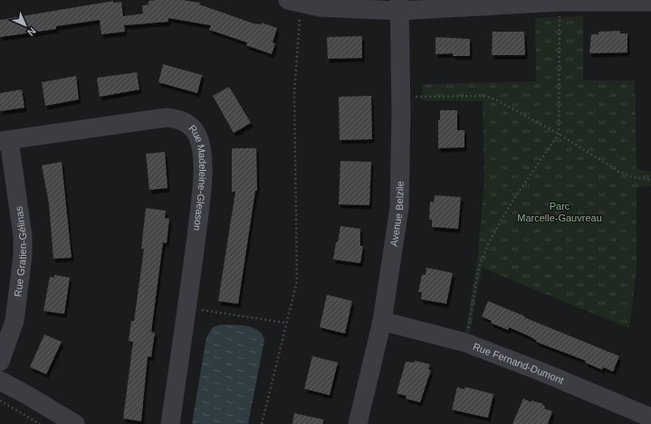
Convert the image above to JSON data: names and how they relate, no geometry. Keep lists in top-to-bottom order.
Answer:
{
  "streets": {
    "street": [
      "Rue Madeleine-Gleason",
      "Avenue Belzile",
      "Rue Gratien-Gélinas",
      "Rue Fernand-Dumont"
    ]
  },
  "crossings": [
    ["Rue Madeleine-Gleason", "Rue Gratien-Gélinas"],
    ["Avenue Belzile", "Rue Fernand-Dumont"]
  ],
  "parks": ["Parc Marcelle-Gauvreau"],
  "north": "bottom right"
}
